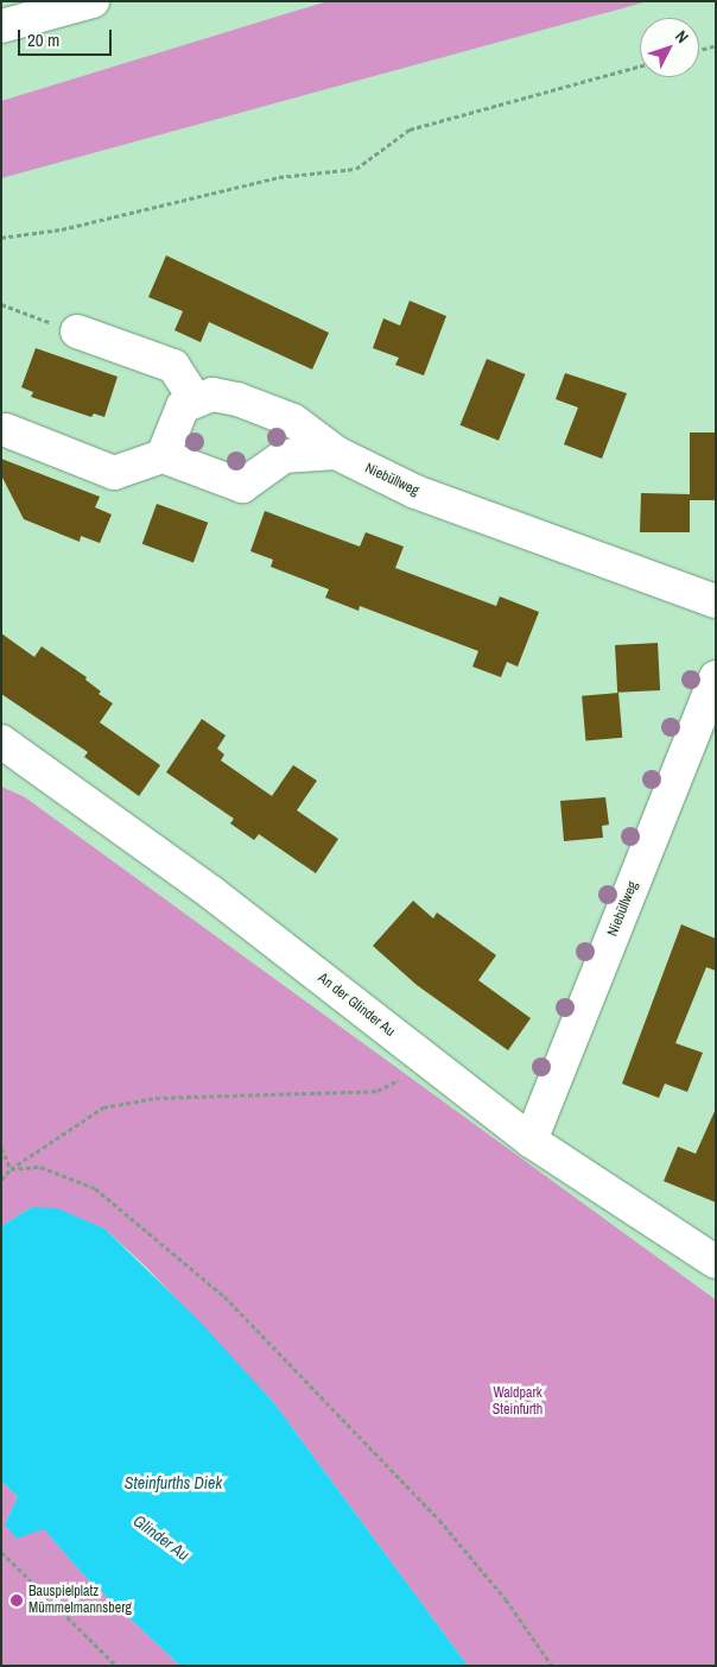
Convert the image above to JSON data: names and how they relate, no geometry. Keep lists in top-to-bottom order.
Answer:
{
  "streets": {
    "main road": ["Niebüllweg", "An der Glinder Au"]
  },
  "crossings": [
    ["Niebüllweg", "An der Glinder Au"]
  ],
  "water": ["Steinfurths Diek", "Glinder Au"],
  "parks": ["Waldpark Steinfurth"],
  "places": ["Bauspielplatz Mümmelmannsberg"],
  "scale_bar": "20 m",
  "north": "top right"
}
